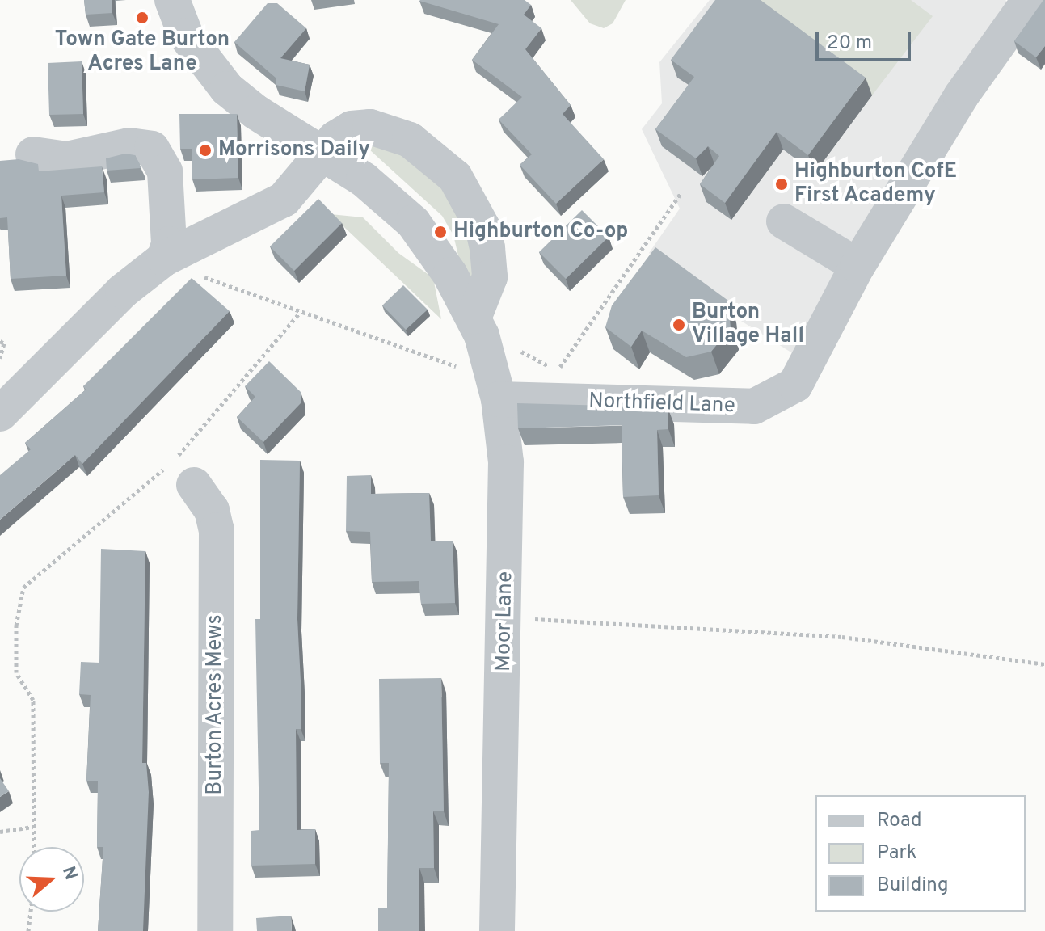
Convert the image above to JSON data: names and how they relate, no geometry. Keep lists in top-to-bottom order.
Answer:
{
  "streets": {
    "street": ["Northfield Lane", "Moor Lane", "Burton Acres Mews"]
  },
  "crossings": [
    ["Northfield Lane", "Moor Lane"]
  ],
  "places": [
    "Town Gate Burton Acres Lane",
    "Morrisons Daily",
    "Highburton CofE First Academy",
    "Highburton Co-op",
    "Burton Village Hall"
  ],
  "legend": ["Road", "Park", "Building"],
  "scale_bar": "20 m",
  "north": "right"
}
